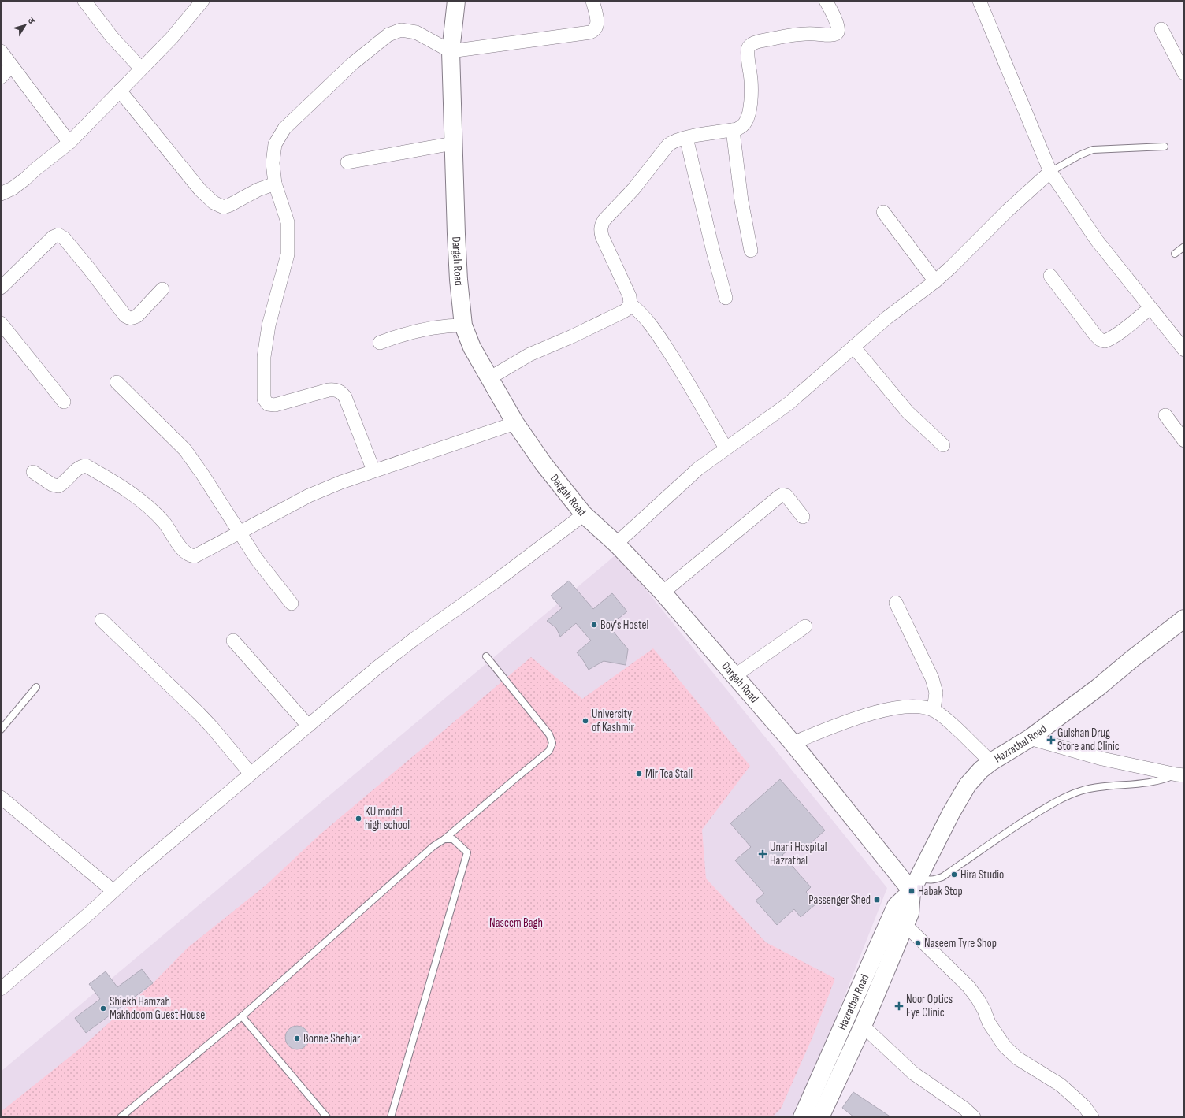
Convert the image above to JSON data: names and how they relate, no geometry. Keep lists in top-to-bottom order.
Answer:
{
  "streets": {
    "street": ["Dargah Road", "Hazratbal Road"]
  },
  "crossings": [
    ["Dargah Road", "Hazratbal Road"]
  ],
  "parks": ["Naseem Bagh"],
  "places": {
    "other": [
      "Boy's Hostel",
      "University of Kashmir",
      "Mir Tea Stall",
      "KU model high school",
      "Hira Studio",
      "Naseem Tyre Shop",
      "Shiekh Hamzah Makhdoom Guest House",
      "Bonne Shehjar"
    ],
    "health": ["Gulshan Drug Store and Clinic", "Unani Hospital Hazratbal", "Noor Optics Eye Clinic"],
    "transit": ["Habak Stop", "Passenger Shed"]
  },
  "north": "top right"
}
